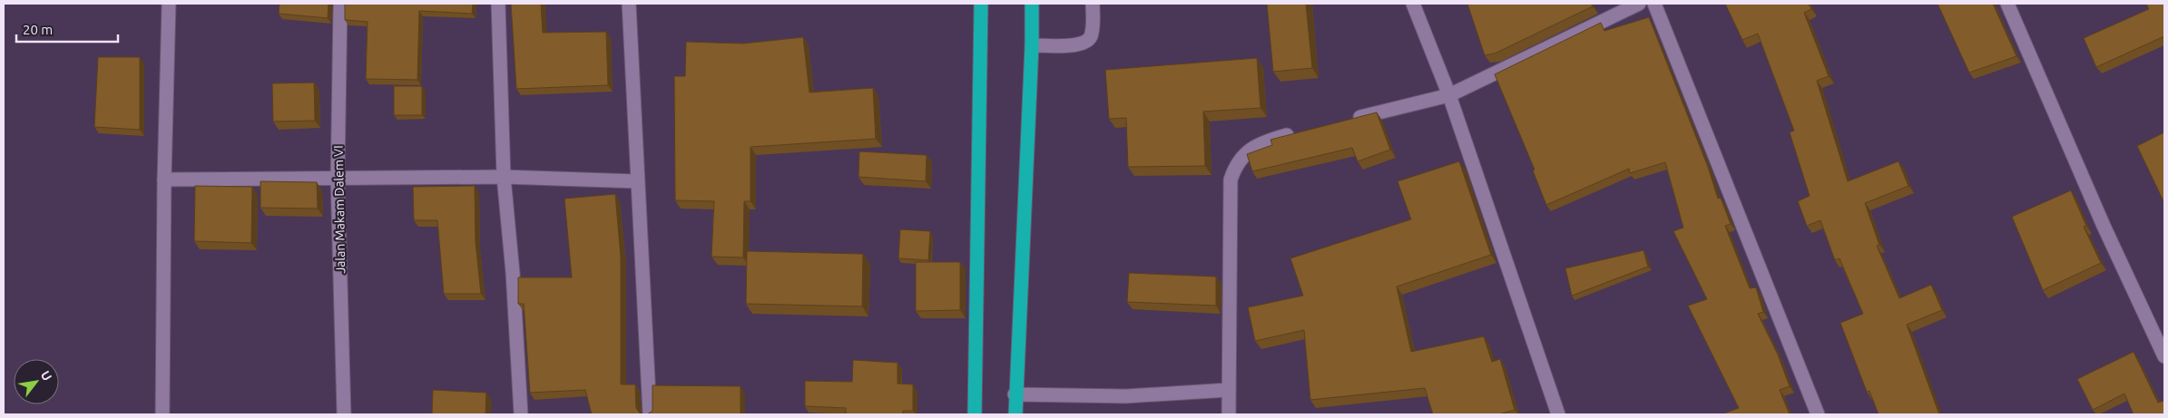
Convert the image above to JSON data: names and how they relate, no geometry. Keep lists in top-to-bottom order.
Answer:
{
  "streets": {
    "street": ["Jalan Makam Dalem VI"]
  },
  "scale_bar": "20 m",
  "north": "top right"
}
